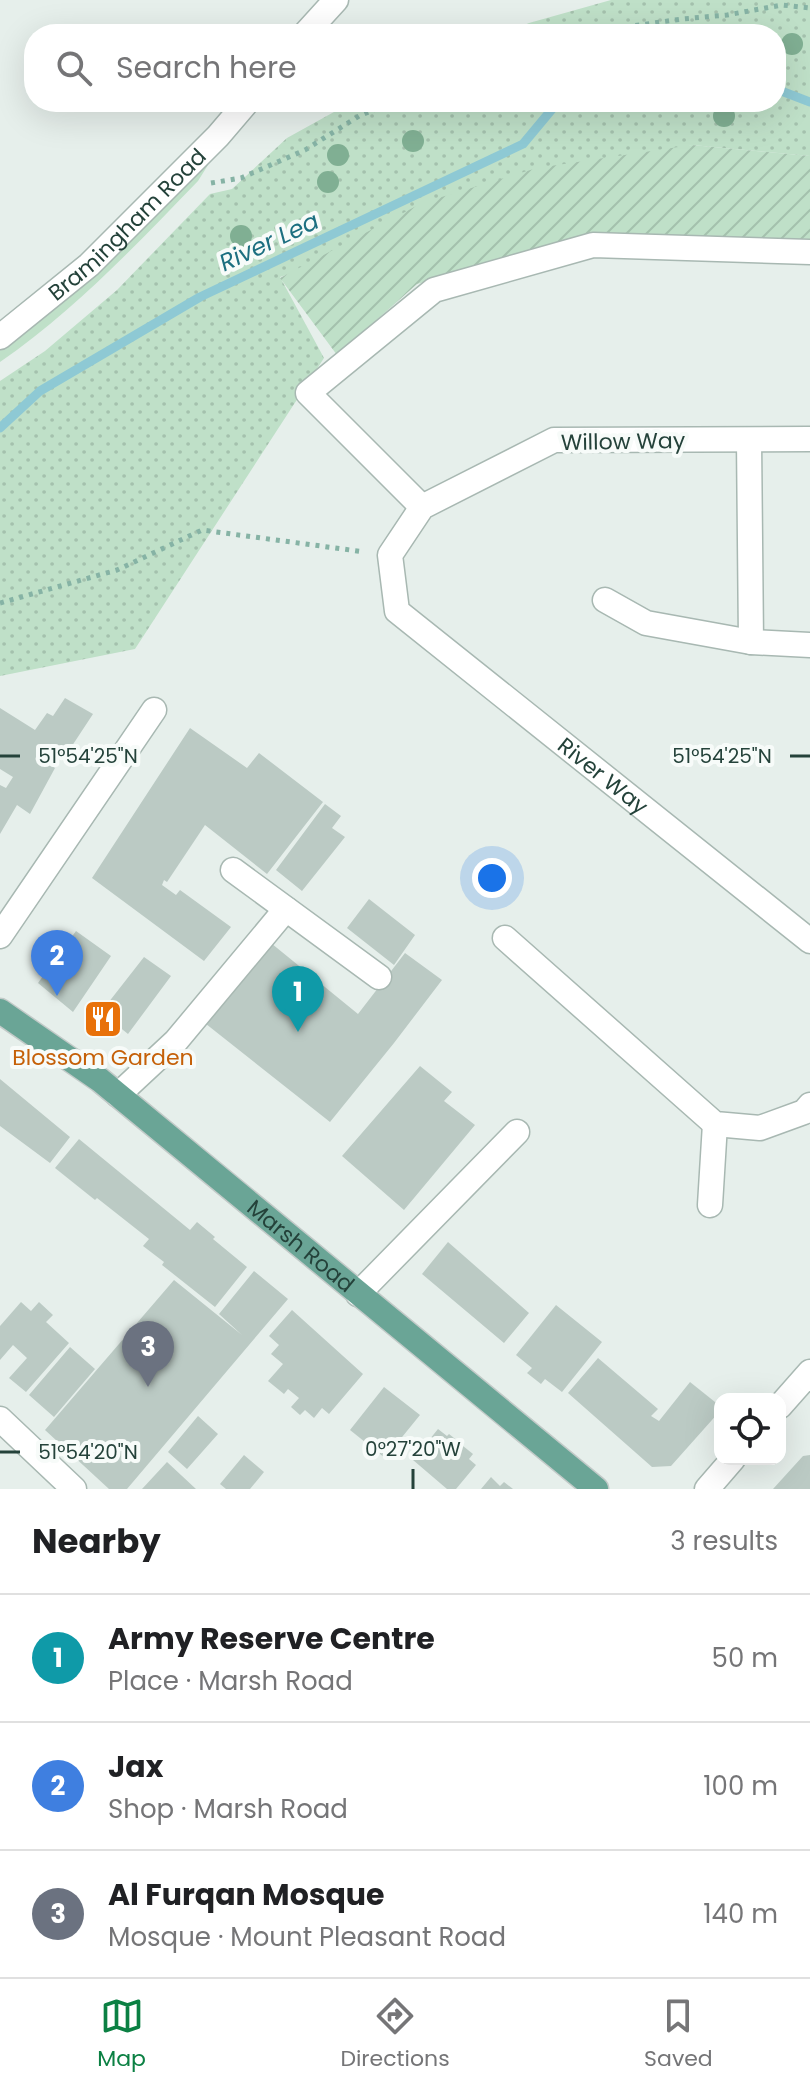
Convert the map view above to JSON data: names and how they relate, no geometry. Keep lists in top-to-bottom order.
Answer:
{
  "streets": {
    "main road": ["Marsh Road"],
    "street": ["Bramingham Road", "Willow Way", "River Way"]
  },
  "crossings": [
    ["Willow Way", "River Way"]
  ],
  "water": ["River Lea"],
  "places": {
    "restaurant": ["Blossom Garden"]
  },
  "page": {
    "search": "Search here",
    "pins": ["2", "1", "3"],
    "heading": ["Nearby", "3 results"],
    "list": [
      {
        "mark": "1",
        "name": "Army Reserve Centre",
        "note": "Place · Marsh Road",
        "value": "50 m"
      },
      {
        "mark": "2",
        "name": "Jax",
        "note": "Shop · Marsh Road",
        "value": "100 m"
      },
      {
        "mark": "3",
        "name": "Al Furqan Mosque",
        "note": "Mosque · Mount Pleasant Road",
        "value": "140 m"
      }
    ],
    "nav": ["Map", "Directions", "Saved"]
  },
  "coordinates": ["51°54'25\"N", "0°27'20\"W", "51°54'20\"N"]
}
